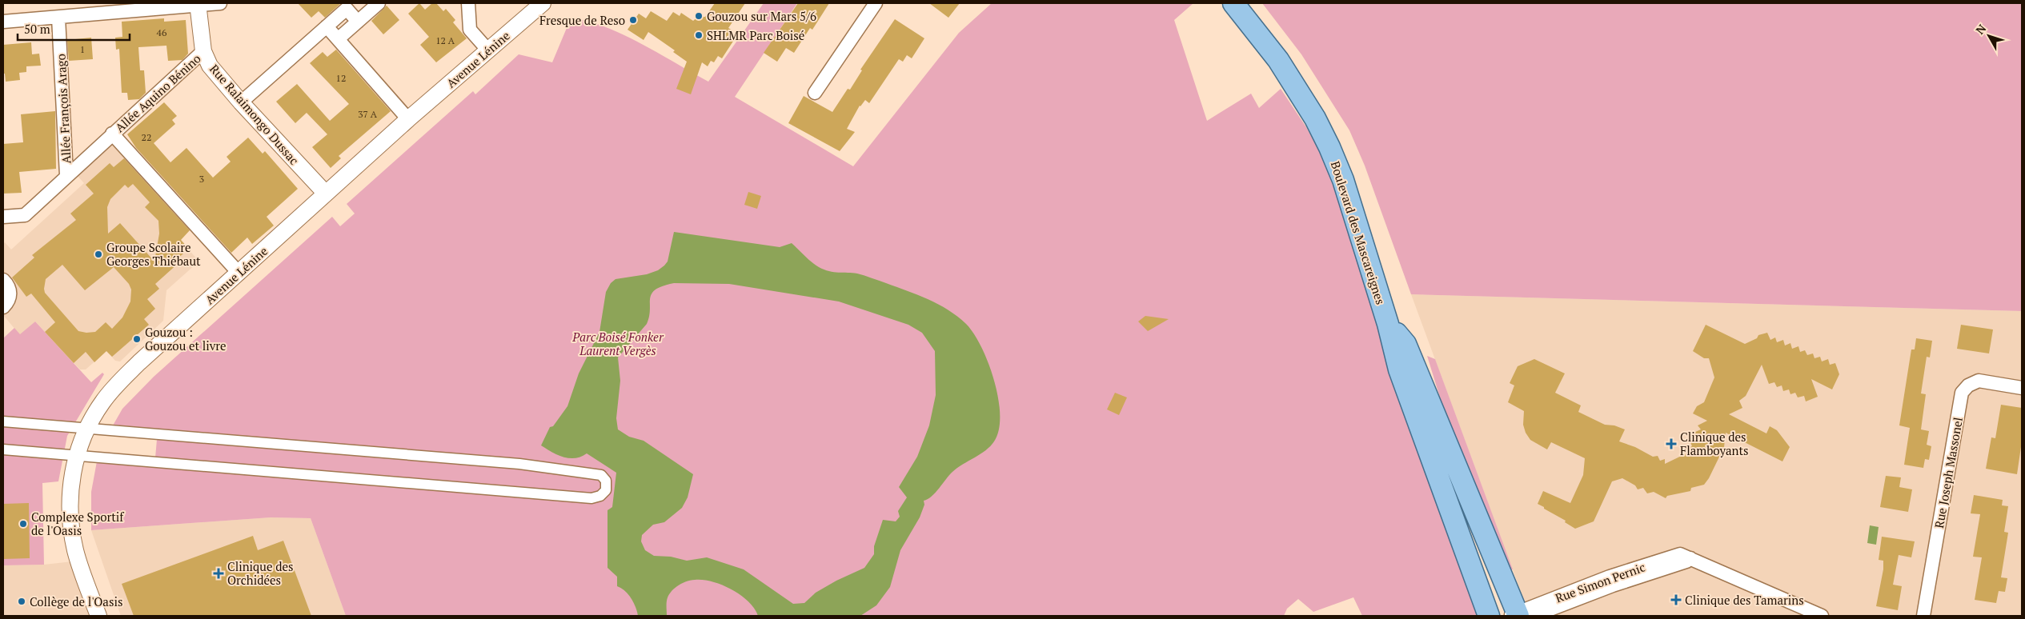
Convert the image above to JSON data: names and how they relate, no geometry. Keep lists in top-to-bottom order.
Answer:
{
  "streets": {
    "main road": ["Boulevard des Mascareignes"],
    "street": [
      "Avenue Lénine",
      "Allée Aquino Bénino",
      "Allée François Arago",
      "Rue Ralaimongo Dussac",
      "Rue Joseph Massonel",
      "Rue Simon Pernic"
    ]
  },
  "crossings": [
    ["Avenue Lénine", "Rue Ralaimongo Dussac"],
    ["Allée Aquino Bénino", "Allée François Arago"],
    ["Allée Aquino Bénino", "Rue Ralaimongo Dussac"]
  ],
  "parks": ["Parc Boisé Fonker Laurent Vergès"],
  "places": {
    "other": [
      "Gouzou sur Mars 5/6",
      "Fresque de Reso",
      "SHLMR Parc Boisé",
      "Groupe Scolaire Georges Thiébaut",
      "Gouzou : Gouzou et livre",
      "Complexe Sportif de l'Oasis",
      "Collège de l'Oasis"
    ],
    "health": ["Clinique des Flamboyants", "Clinique des Orchidées", "Clinique des Tamarins"]
  },
  "house_numbers": [
    "46",
    "12 A",
    "1",
    "12",
    "37 A",
    "22",
    "3"
  ],
  "scale_bar": "50 m",
  "north": "top left"
}
